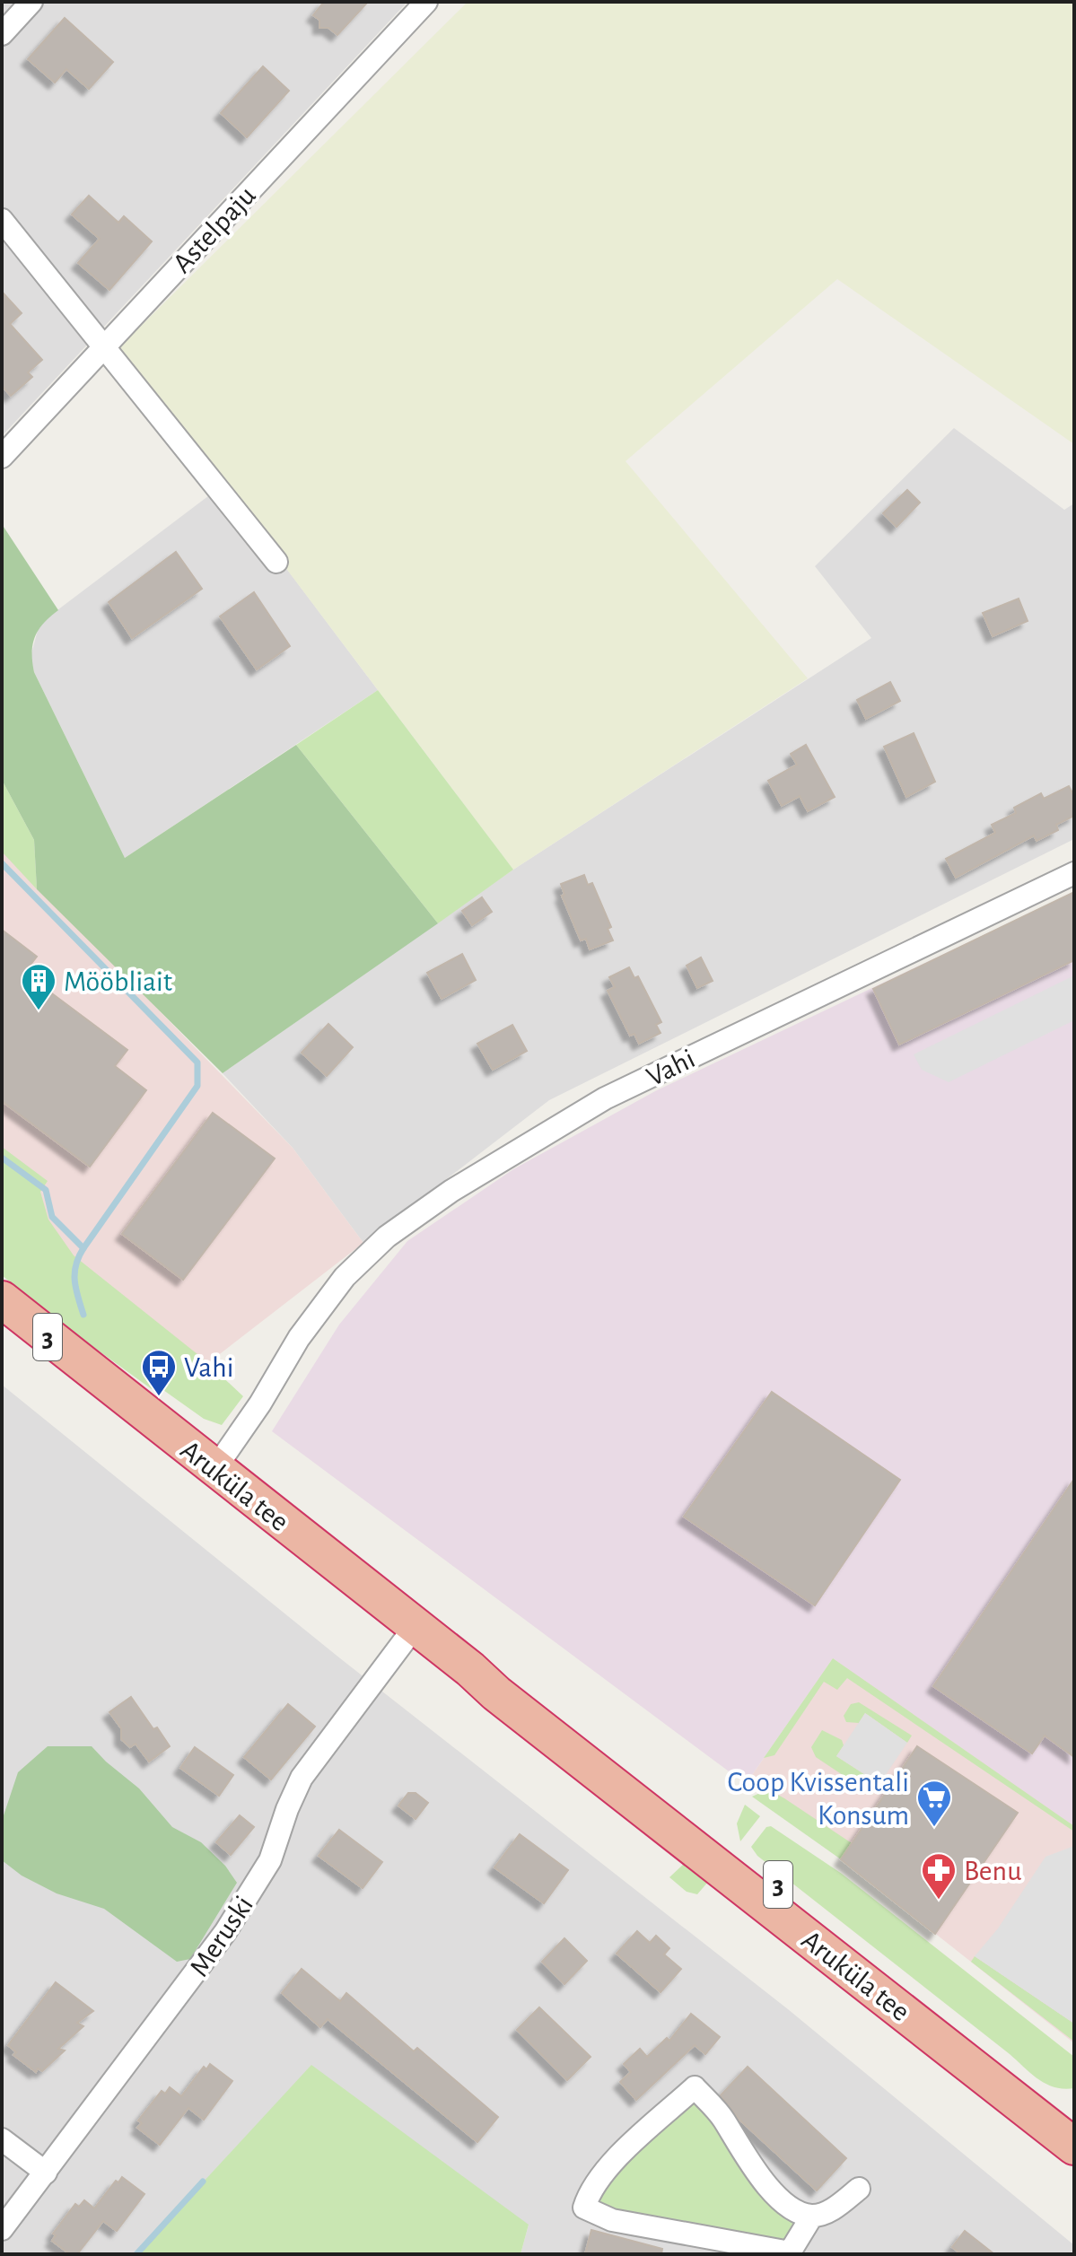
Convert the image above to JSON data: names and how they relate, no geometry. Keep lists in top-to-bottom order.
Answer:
{
  "streets": {
    "highway": ["3", "Aruküla tee"],
    "street": ["Astelpaju", "Vahi", "Meruski"]
  },
  "crossings": [
    ["Vahi", "Aruküla tee"],
    ["Aruküla tee", "Meruski"]
  ],
  "places": {
    "building": ["Mööbliait"],
    "bus stop": ["Vahi"],
    "supermarket": ["Coop Kvissentali Konsum"],
    "pharmacy": ["Benu"]
  }
}
